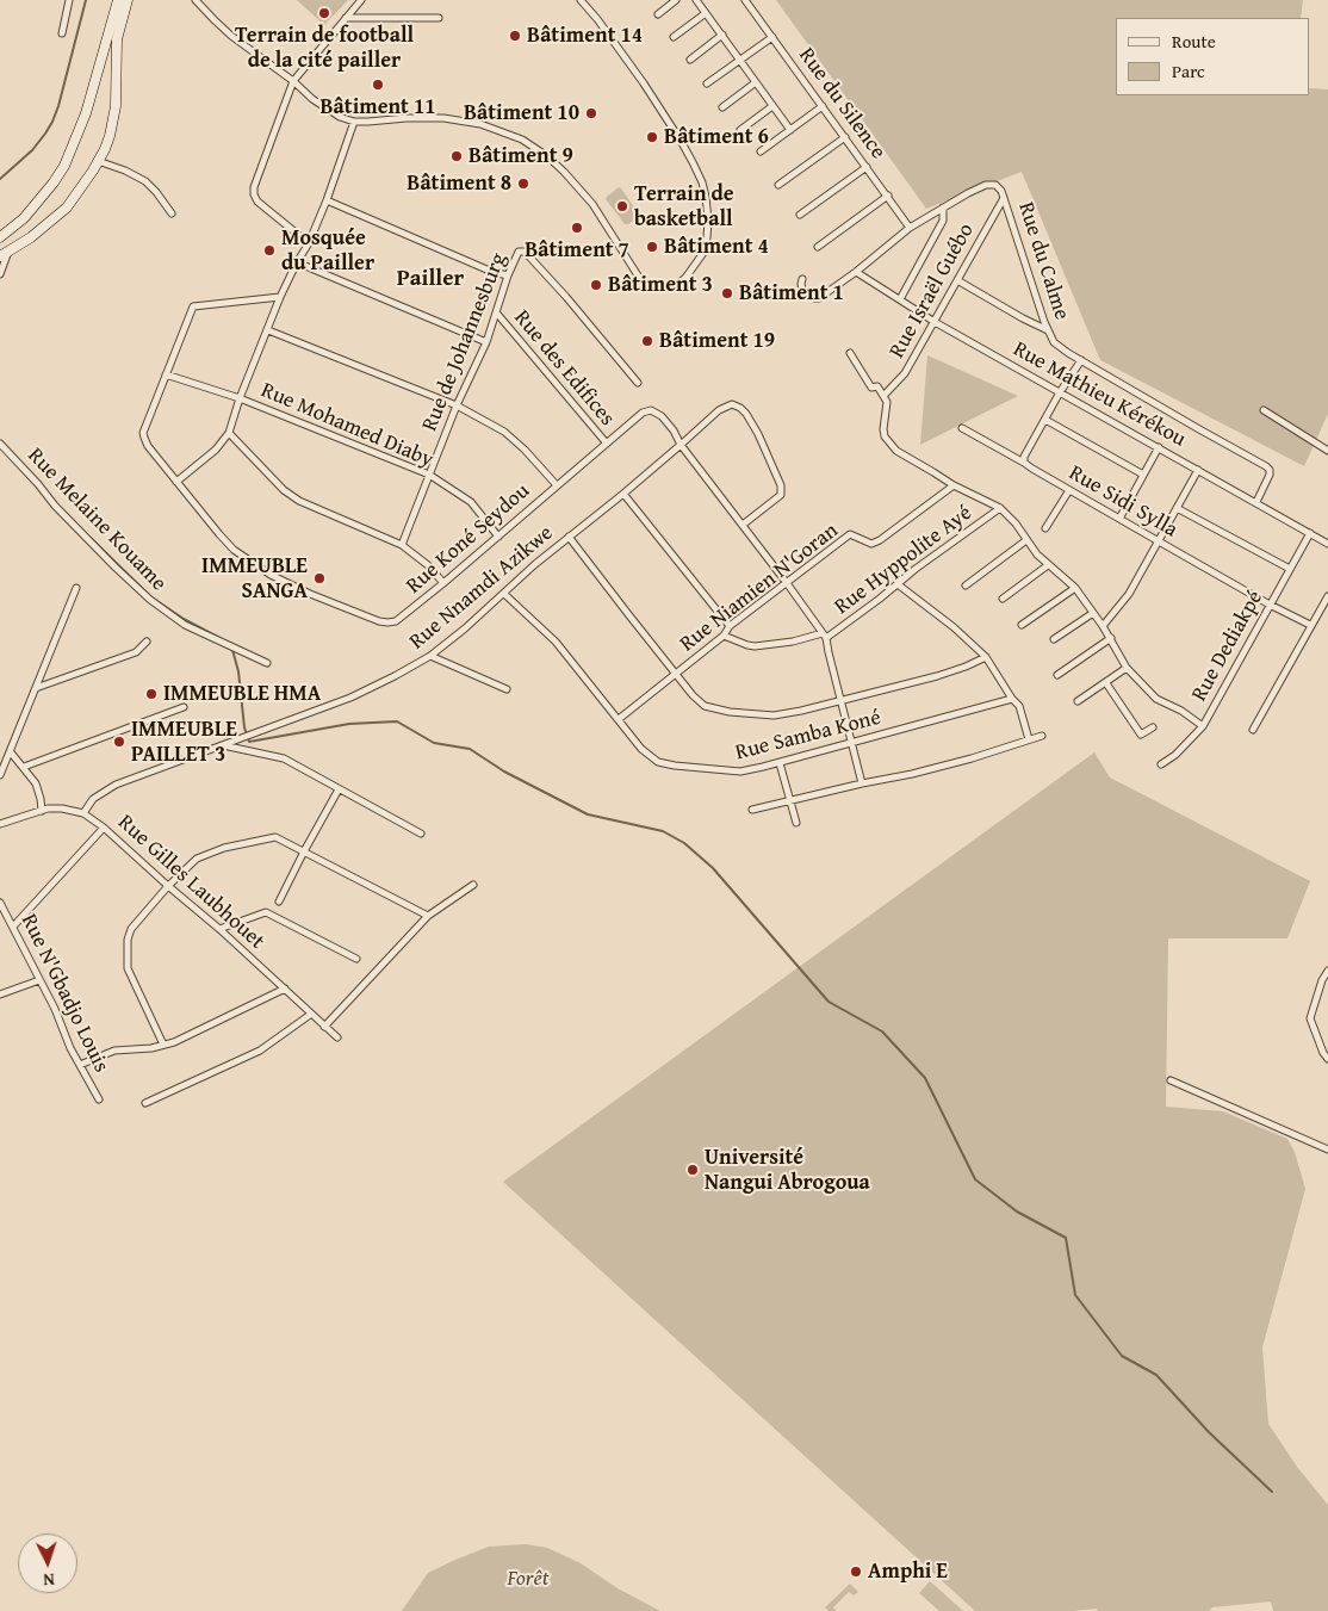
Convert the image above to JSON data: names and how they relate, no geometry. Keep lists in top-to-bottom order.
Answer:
{
  "streets": {
    "street": [
      "Rue du Silence",
      "Rue du Calme",
      "Rue Israël Guébo",
      "Rue de Johannesburg",
      "Rue des Edifices",
      "Rue Mathieu Kérékou",
      "Rue Mohamed Diaby",
      "Rue Sidi Sylla",
      "Rue Melaine Kouame",
      "Rue Koné Seydou",
      "Rue Hyppolite Ayé",
      "Rue Nnamdi Azikwe",
      "Rue Niamien N'Goran",
      "Rue Dediakpé",
      "Rue Samba Koné",
      "Rue Gilles Laubhouet",
      "Rue N'Gbadjo Louis"
    ]
  },
  "crossings": [
    ["Rue du Silence", "Rue du Calme"],
    ["Rue du Calme", "Rue Israël Guébo"],
    ["Rue du Calme", "Rue Mathieu Kérékou"],
    ["Rue Israël Guébo", "Rue Mathieu Kérékou"],
    ["Rue de Johannesburg", "Rue des Edifices"],
    ["Rue de Johannesburg", "Rue Mohamed Diaby"],
    ["Rue des Edifices", "Rue Koné Seydou"],
    ["Rue Mathieu Kérékou", "Rue Dediakpé"],
    ["Rue Mohamed Diaby", "Rue Koné Seydou"],
    ["Rue Sidi Sylla", "Rue Dediakpé"],
    ["Rue Koné Seydou", "Rue Hyppolite Ayé"],
    ["Rue Koné Seydou", "Rue Nnamdi Azikwe"],
    ["Rue Koné Seydou", "Rue Niamien N'Goran"],
    ["Rue Koné Seydou", "Rue Samba Koné"],
    ["Rue Nnamdi Azikwe", "Rue Samba Koné"],
    ["Rue Nnamdi Azikwe", "Rue Gilles Laubhouet"],
    ["Rue Niamien N'Goran", "Rue Samba Koné"]
  ],
  "districts": ["Pailler"],
  "parks": ["Forêt"],
  "places": [
    "Terrain de football de la cité pailler",
    "Bâtiment 14",
    "Bâtiment 11",
    "Bâtiment 10",
    "Bâtiment 6",
    "Bâtiment 9",
    "Bâtiment 8",
    "Terrain de basketball",
    "Bâtiment 7",
    "Bâtiment 4",
    "Mosquée du Pailler",
    "Bâtiment 3",
    "Bâtiment 1",
    "Bâtiment 19",
    "IMMEUBLE SANGA",
    "IMMEUBLE HMA",
    "IMMEUBLE PAILLET 3",
    "Université Nangui Abrogoua",
    "Amphi E"
  ],
  "legend": ["Route", "Parc"],
  "north": "bottom"
}
